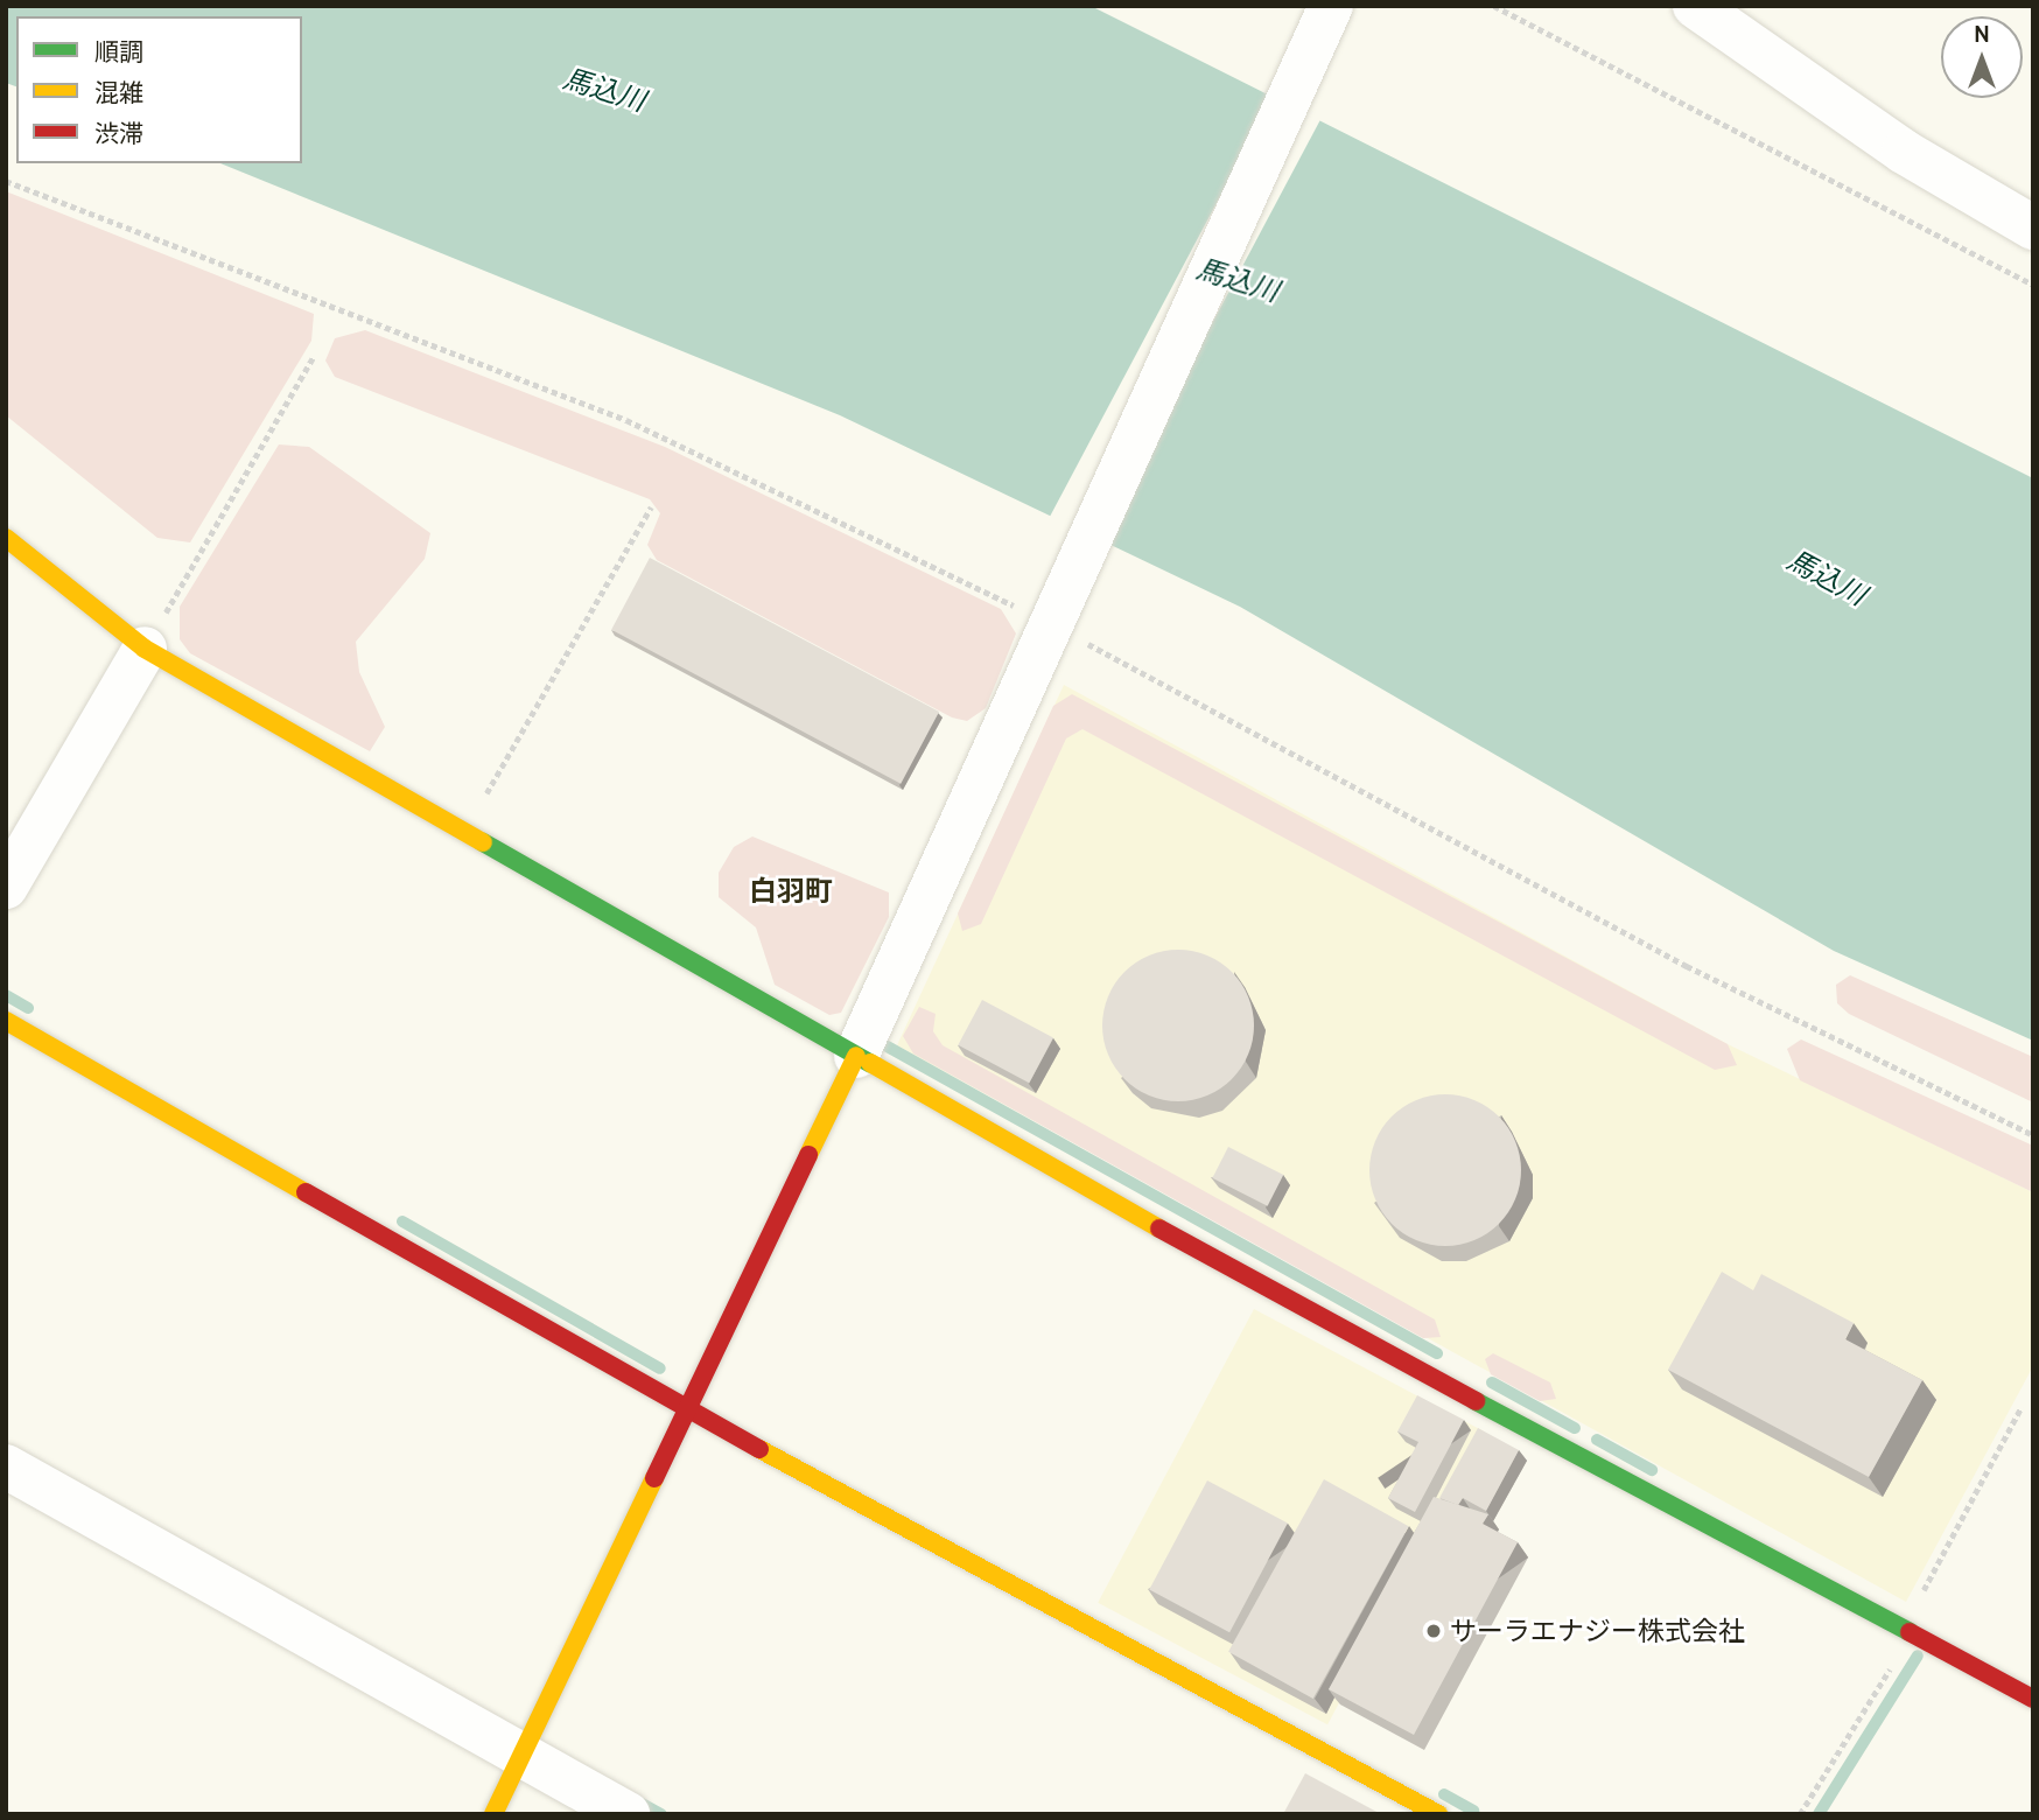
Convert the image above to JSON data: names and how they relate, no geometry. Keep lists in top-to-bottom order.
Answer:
{
  "districts": ["白羽町"],
  "water": ["馬込川"],
  "places": ["サーラエナジー株式会社"],
  "legend": ["順調", "混雑", "渋滞"],
  "north": "top"
}
